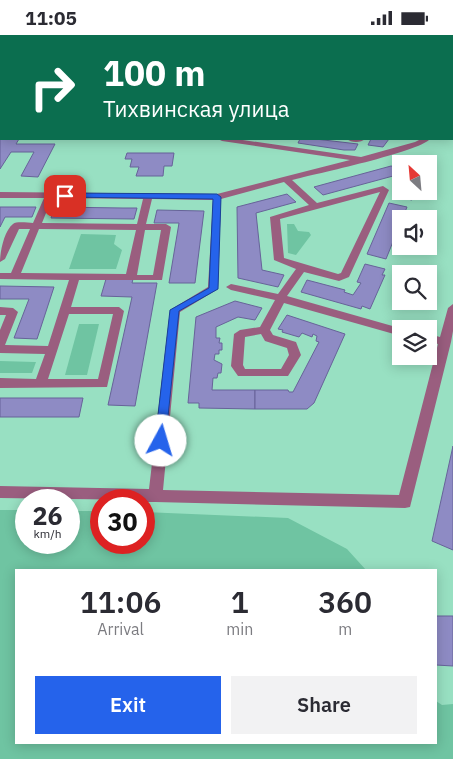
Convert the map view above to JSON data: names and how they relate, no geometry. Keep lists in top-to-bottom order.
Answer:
{
  "north": "top left",
  "page": {
    "status": "11:05",
    "turn": ["100 m", "Тихвинская улица"],
    "speed": "26 km/h",
    "limit": "30",
    "eta": [
      "11:06",
      "Arrival",
      "1",
      "min",
      "360",
      "m"
    ],
    "buttons": ["Exit", "Share"]
  }
}
